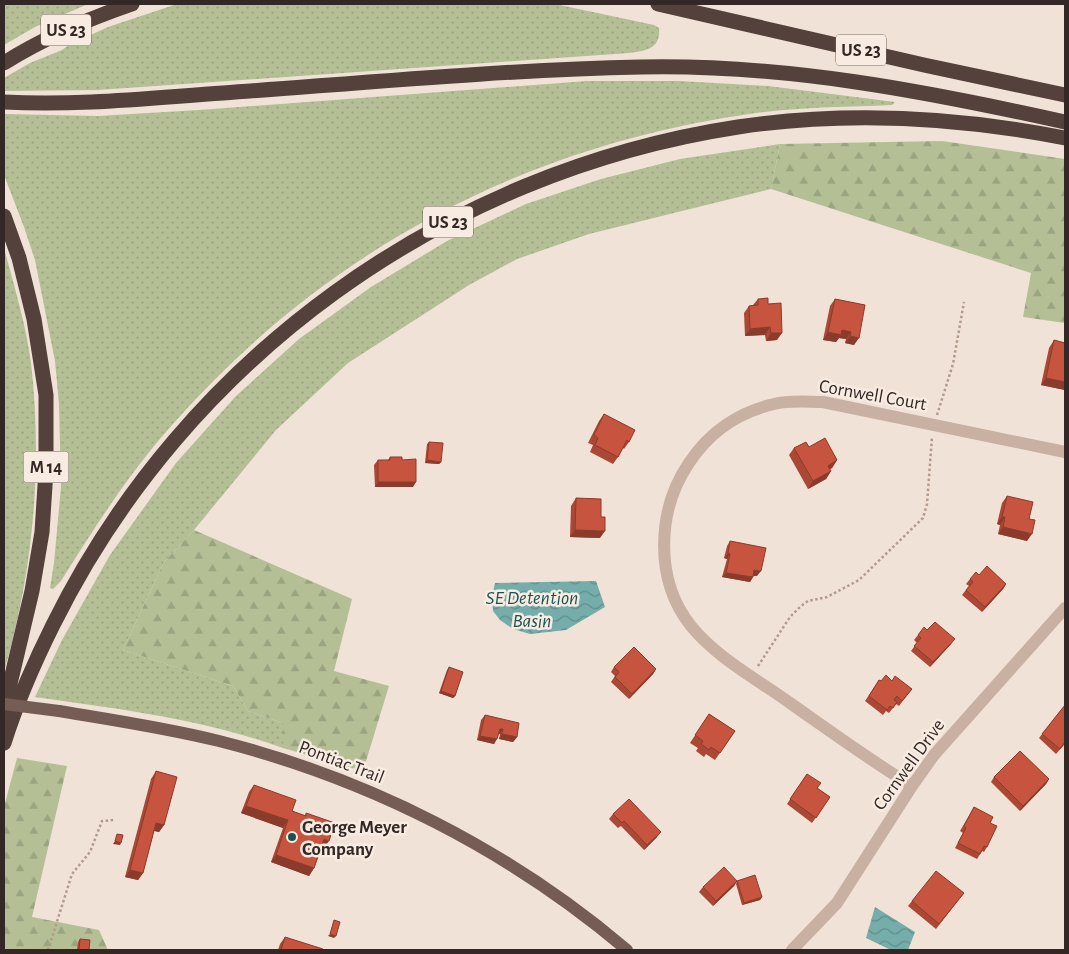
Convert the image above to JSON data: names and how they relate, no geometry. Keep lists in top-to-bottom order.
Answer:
{
  "streets": {
    "highway": ["US 23", "M 14"],
    "main road": ["Pontiac Trail"],
    "street": ["Cornwell Court", "Cornwell Drive"]
  },
  "crossings": [
    ["Cornwell Court", "Cornwell Drive"]
  ],
  "water": ["SE Detention Basin"],
  "places": ["George Meyer Company"]
}
